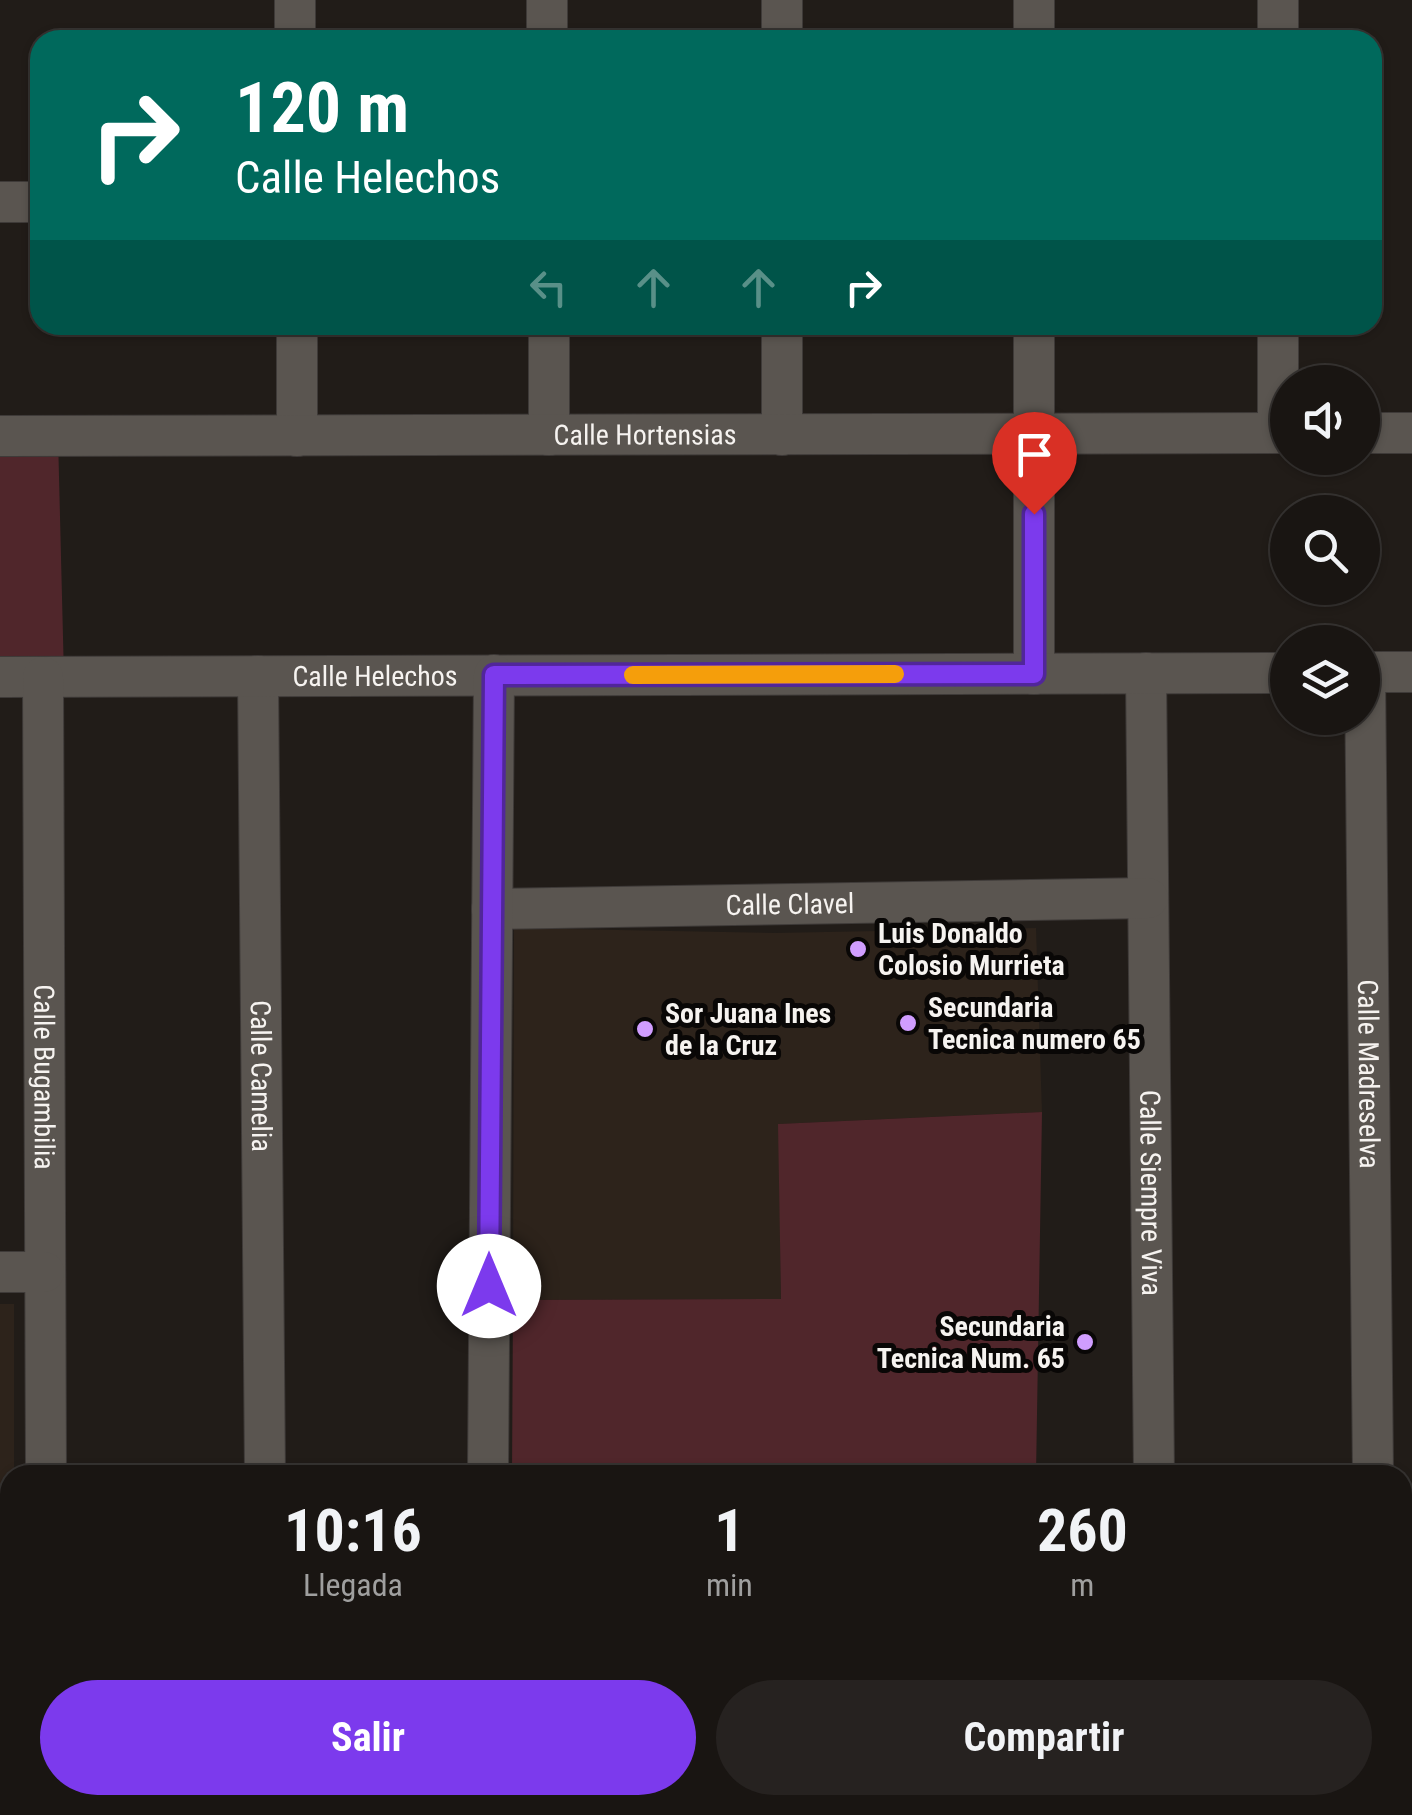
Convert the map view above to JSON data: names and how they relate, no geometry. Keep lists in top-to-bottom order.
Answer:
{
  "streets": {
    "street": [
      "Calle Hortensias",
      "Calle Helechos",
      "Calle Clavel",
      "Calle Madreselva",
      "Calle Bugambilia",
      "Calle Camelia",
      "Calle Siempre Viva"
    ]
  },
  "crossings": [
    ["Calle Helechos", "Calle Bugambilia"],
    ["Calle Helechos", "Calle Camelia"],
    ["Calle Helechos", "Calle Siempre Viva"],
    ["Calle Clavel", "Calle Siempre Viva"]
  ],
  "places": [
    "Luis Donaldo Colosio Murrieta",
    "Secundaria Tecnica numero 65",
    "Sor Juana Ines de la Cruz",
    "Secundaria Tecnica Num. 65"
  ],
  "page": {
    "turn": ["120 m", "Calle Helechos"],
    "eta": [
      "10:16",
      "Llegada",
      "1",
      "min",
      "260",
      "m"
    ],
    "buttons": ["Salir", "Compartir"]
  }
}
